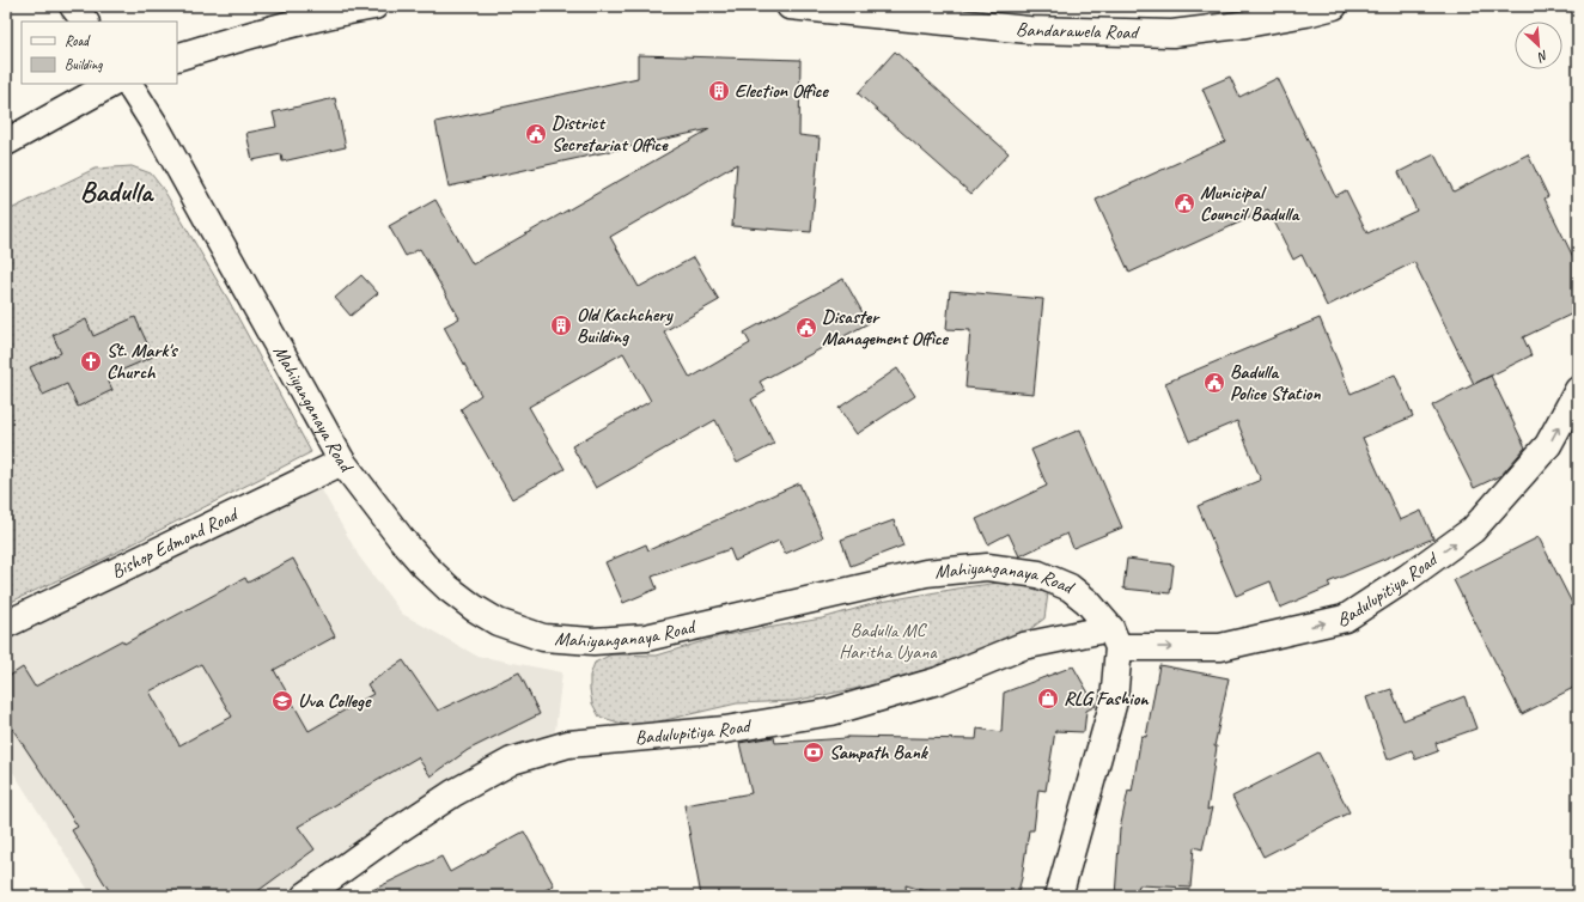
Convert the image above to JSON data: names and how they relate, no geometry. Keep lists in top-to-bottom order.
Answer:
{
  "streets": {
    "main road": [
      "Bandarawela Road",
      "Mahiyanganaya Road",
      "Bishop Edmond Road",
      "Badulupitiya Road"
    ]
  },
  "crossings": [
    ["Mahiyanganaya Road", "Bishop Edmond Road"],
    ["Mahiyanganaya Road", "Badulupitiya Road"]
  ],
  "one_way": ["Badulupitiya Road"],
  "districts": ["Badulla"],
  "parks": ["Badulla MC Haritha Uyana"],
  "places": {
    "building": ["Election Office", "Old Kachchery Building"],
    "public building": [
      "District Secretariat Office",
      "Municipal Council Badulla",
      "Disaster Management Office",
      "Badulla Police Station"
    ],
    "church": ["St. Mark's Church"],
    "shop": ["RLG Fashion"],
    "school or university": ["Uva College"],
    "bank": ["Sampath Bank"]
  },
  "legend": ["Road", "Building"],
  "north": "bottom right"
}
